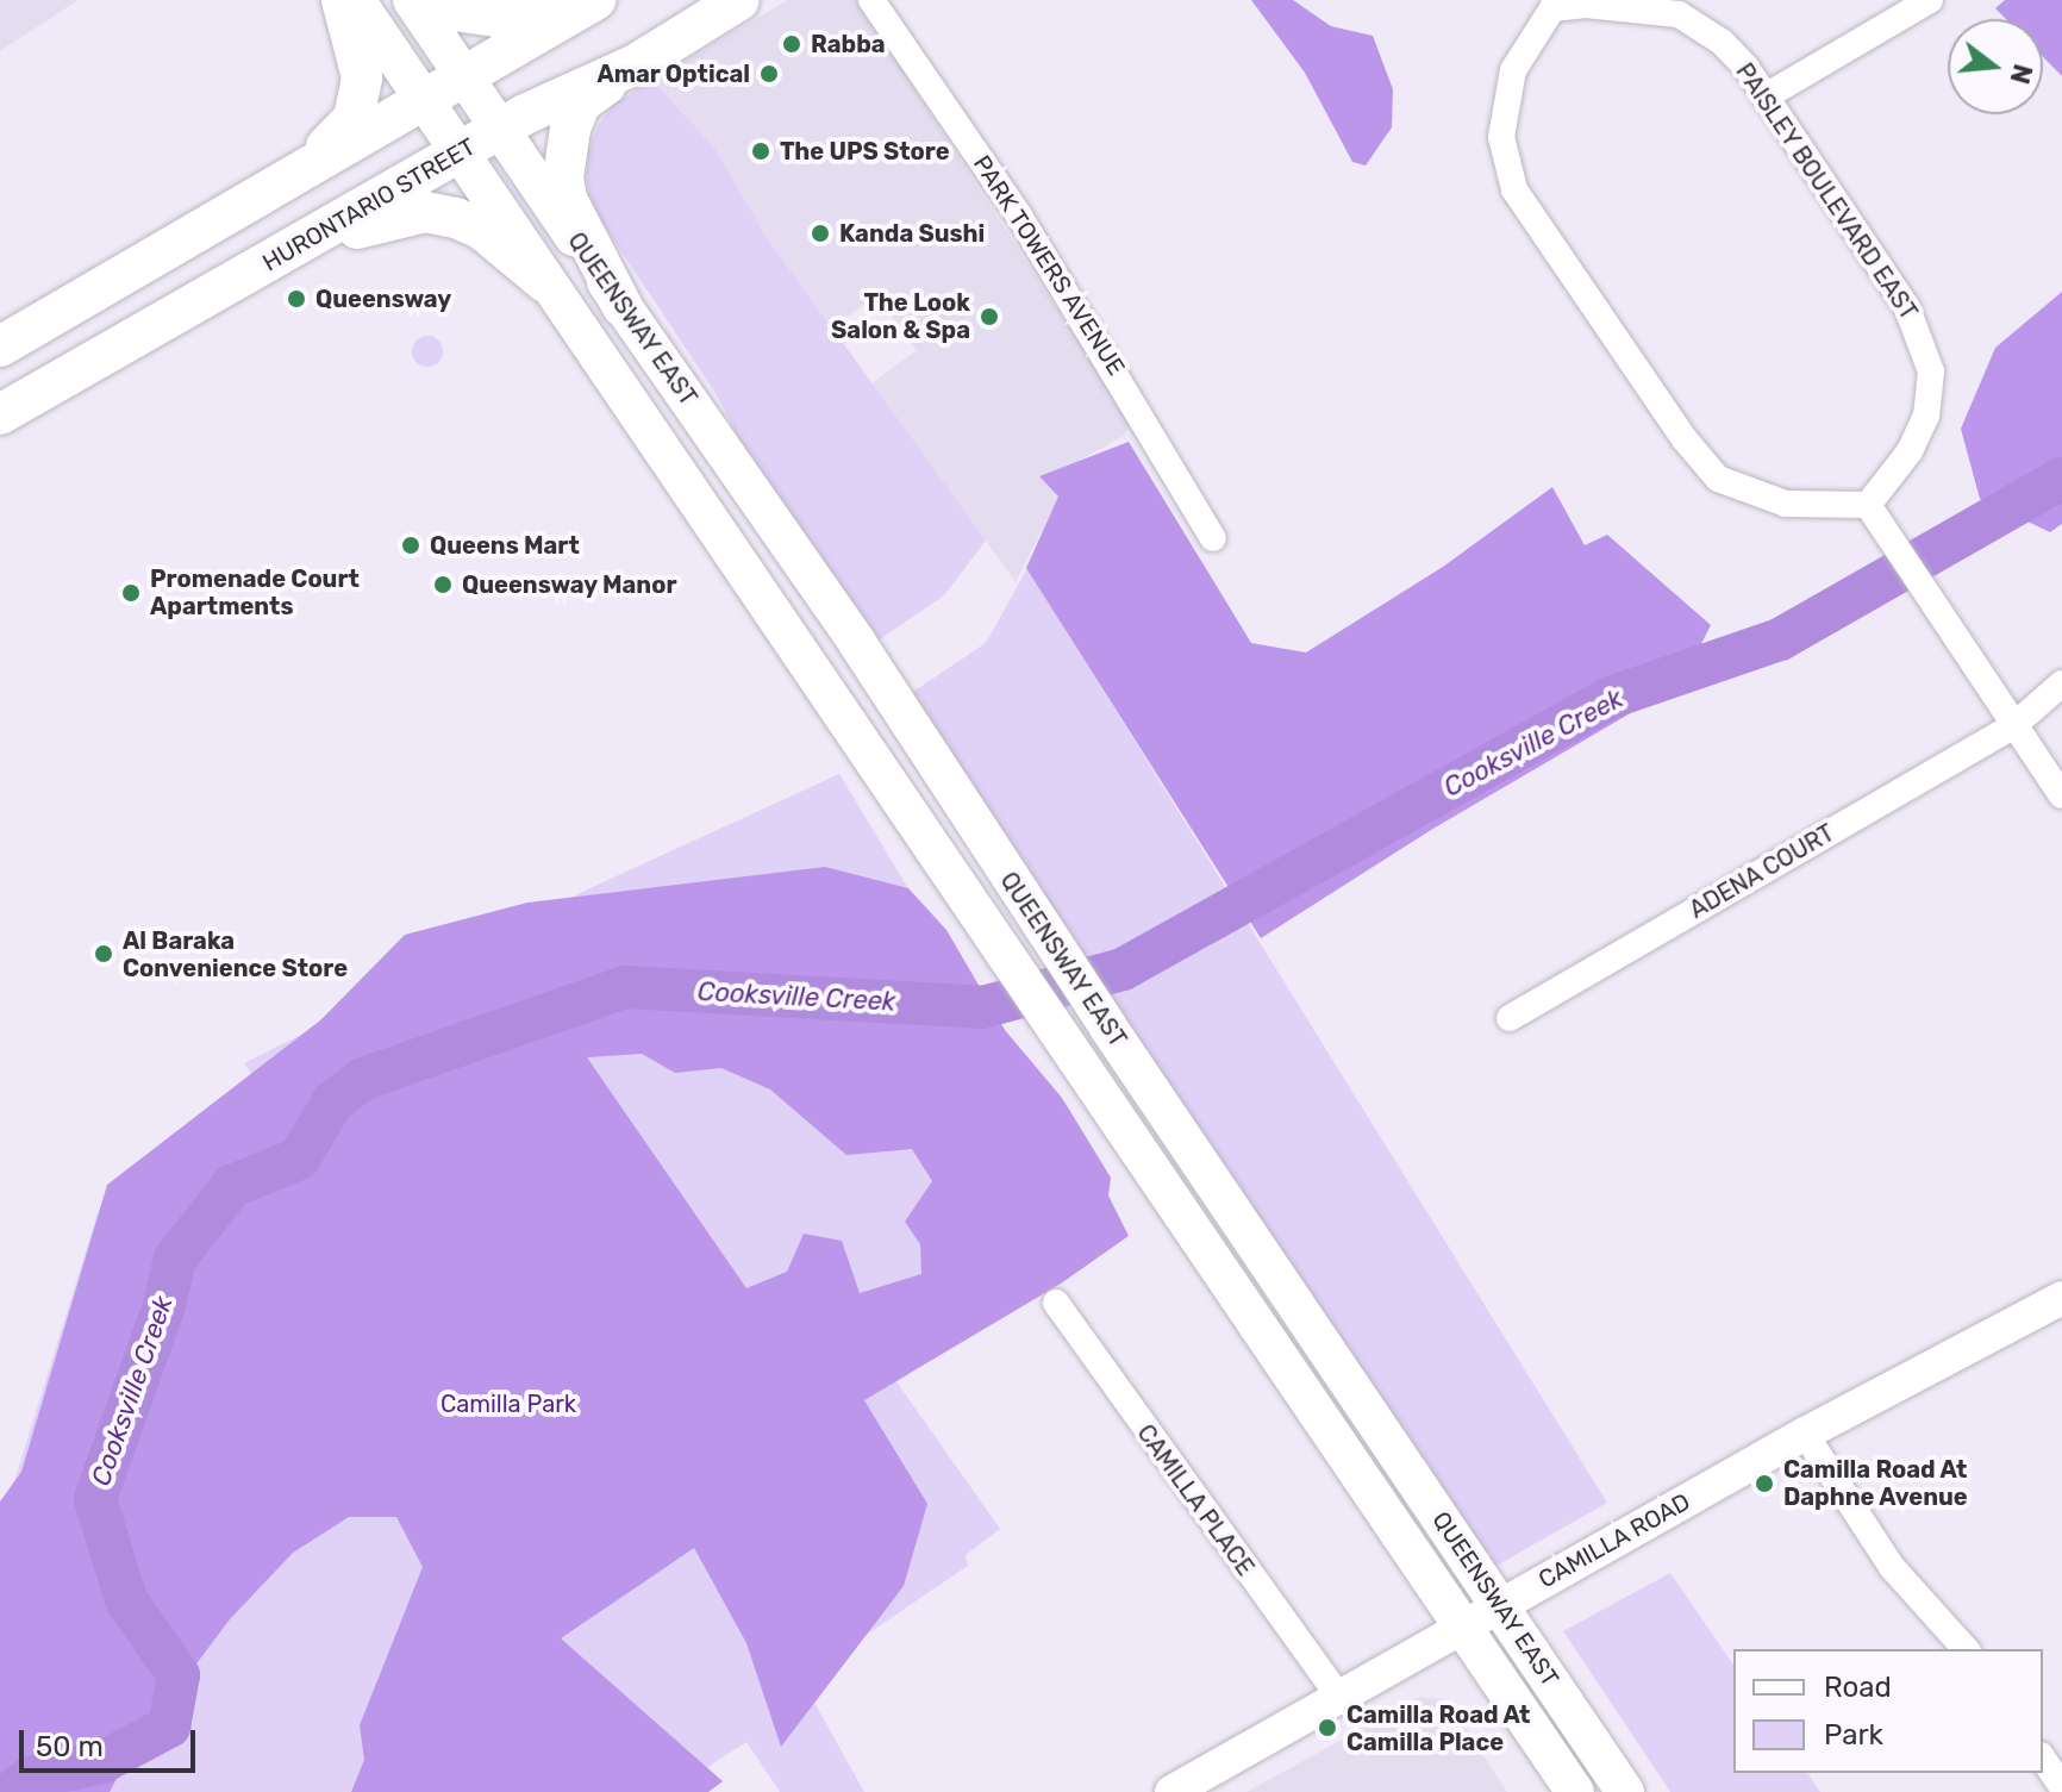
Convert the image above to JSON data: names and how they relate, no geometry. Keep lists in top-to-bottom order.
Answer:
{
  "streets": {
    "main road": ["HURONTARIO STREET", "QUEENSWAY EAST"],
    "street": [
      "PAISLEY BOULEVARD EAST",
      "PARK TOWERS AVENUE",
      "ADENA COURT",
      "CAMILLA PLACE",
      "CAMILLA ROAD"
    ]
  },
  "crossings": [
    ["HURONTARIO STREET", "QUEENSWAY EAST"],
    ["QUEENSWAY EAST", "CAMILLA ROAD"],
    ["CAMILLA PLACE", "CAMILLA ROAD"]
  ],
  "water": ["Cooksville Creek"],
  "parks": ["Camilla Park"],
  "places": [
    "Rabba",
    "Amar Optical",
    "The UPS Store",
    "Kanda Sushi",
    "Queensway",
    "The Look Salon & Spa",
    "Queens Mart",
    "Queensway Manor",
    "Promenade Court Apartments",
    "Al Baraka Convenience Store",
    "Camilla Road At Daphne Avenue",
    "Camilla Road At Camilla Place"
  ],
  "legend": ["Road", "Park"],
  "scale_bar": "50 m",
  "north": "right"
}
